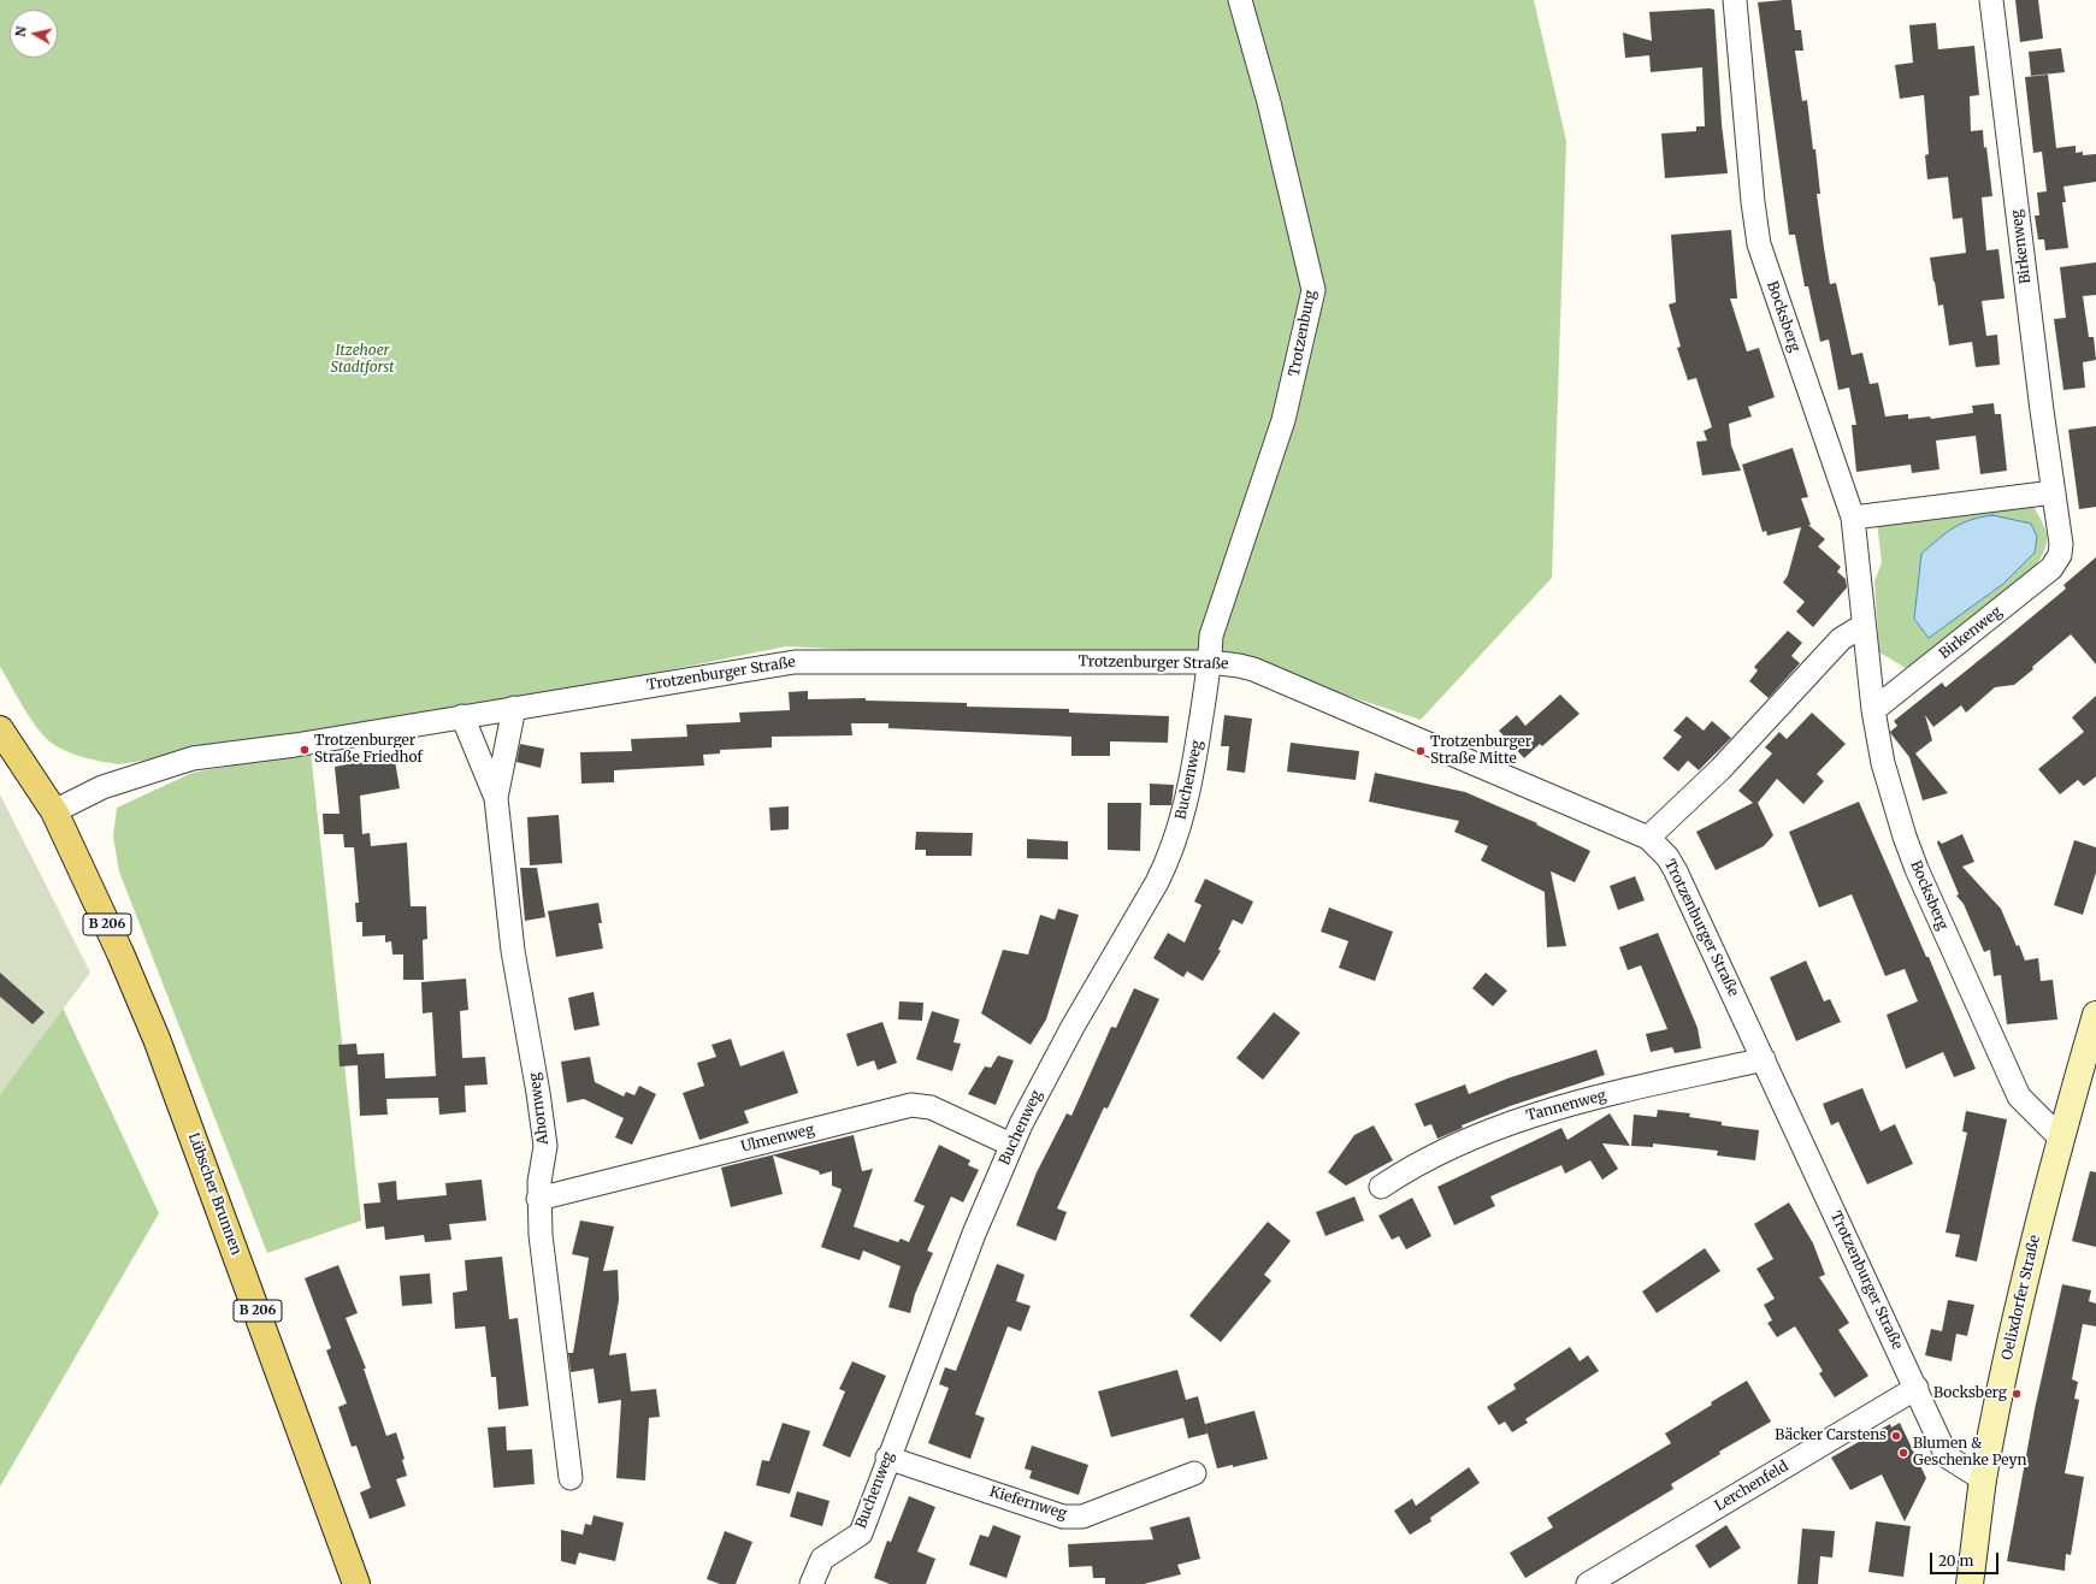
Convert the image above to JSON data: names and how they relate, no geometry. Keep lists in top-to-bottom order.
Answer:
{
  "streets": {
    "main road": ["B 206", "Lübscher Brunnen"],
    "street": [
      "Birkenweg",
      "Bocksberg",
      "Trotzenburg",
      "Trotzenburger Straße",
      "Buchenweg",
      "Tannenweg",
      "Ahornweg",
      "Ulmenweg",
      "Oelixdorfer Straße",
      "Lerchenfeld",
      "Kiefernweg"
    ]
  },
  "crossings": [
    ["Birkenweg", "Bocksberg"],
    ["Bocksberg", "Oelixdorfer Straße"],
    ["Trotzenburg", "Trotzenburger Straße"],
    ["Trotzenburg", "Buchenweg"],
    ["Trotzenburger Straße", "Buchenweg"],
    ["Trotzenburger Straße", "B 206"],
    ["Trotzenburger Straße", "Tannenweg"],
    ["Trotzenburger Straße", "Ahornweg"],
    ["Trotzenburger Straße", "Lübscher Brunnen"],
    ["Trotzenburger Straße", "Oelixdorfer Straße"],
    ["Trotzenburger Straße", "Lerchenfeld"],
    ["Buchenweg", "Ulmenweg"],
    ["Buchenweg", "Kiefernweg"],
    ["B 206", "Lübscher Brunnen"],
    ["Ahornweg", "Ulmenweg"]
  ],
  "parks": ["Itzehoer Stadtforst"],
  "places": [
    "Trotzenburger Straße Friedhof",
    "Trotzenburger Straße Mitte",
    "Bocksberg",
    "Bäcker Carstens",
    "Blumen & Geschenke Peyn"
  ],
  "scale_bar": "20 m",
  "north": "left"
}
